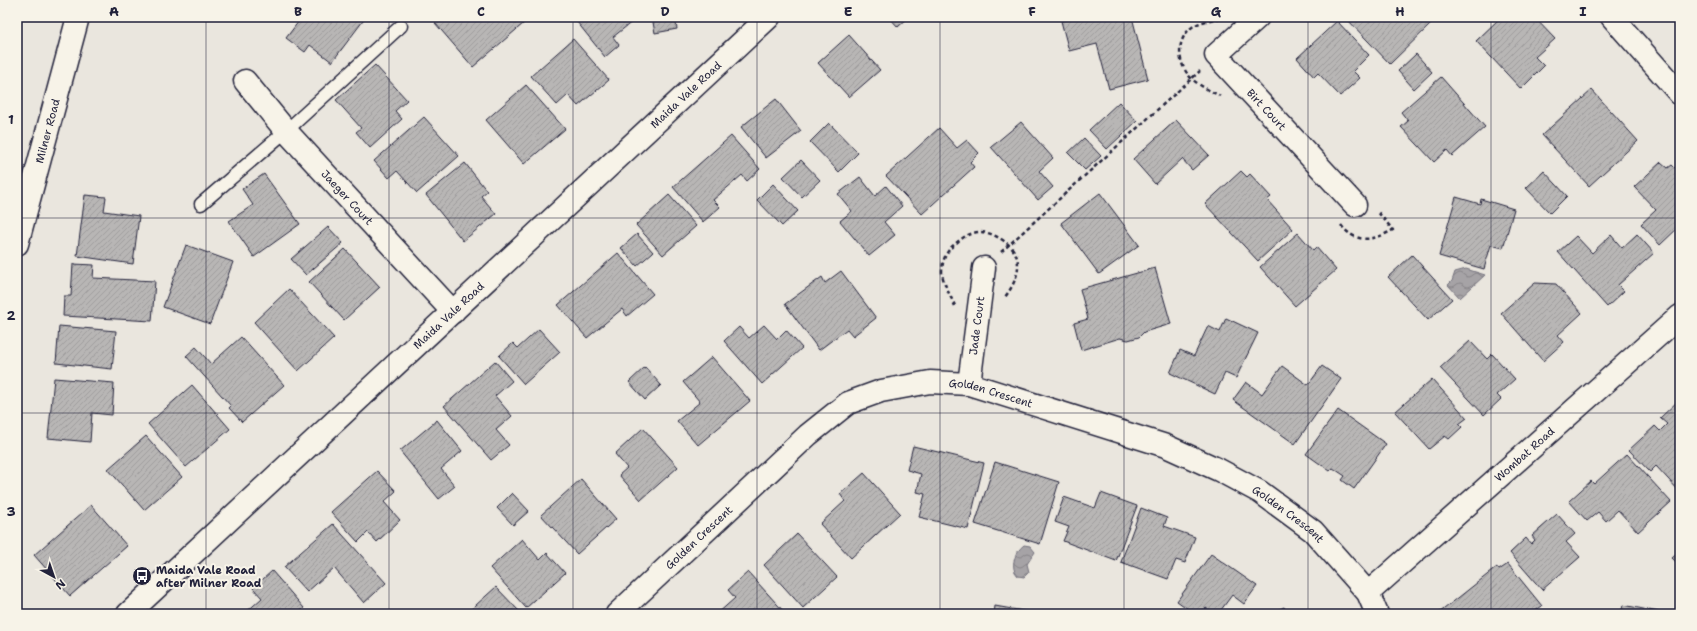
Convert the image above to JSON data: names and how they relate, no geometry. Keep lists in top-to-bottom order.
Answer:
{
  "streets": {
    "street": [
      "Maida Vale Road",
      "Birt Court",
      "Milner Road",
      "Jaeger Court",
      "Jade Court",
      "Golden Crescent",
      "Wombat Road"
    ]
  },
  "crossings": [
    ["Maida Vale Road", "Jaeger Court"],
    ["Jade Court", "Golden Crescent"],
    ["Golden Crescent", "Wombat Road"]
  ],
  "places": {
    "bus stop": ["Maida Vale Road after Milner Road"]
  },
  "north": "bottom right",
  "grid": {
    "columns": [
      "A",
      "B",
      "C",
      "D",
      "E",
      "F",
      "G",
      "H",
      "I"
    ],
    "rows": ["1", "2", "3"]
  }
}
